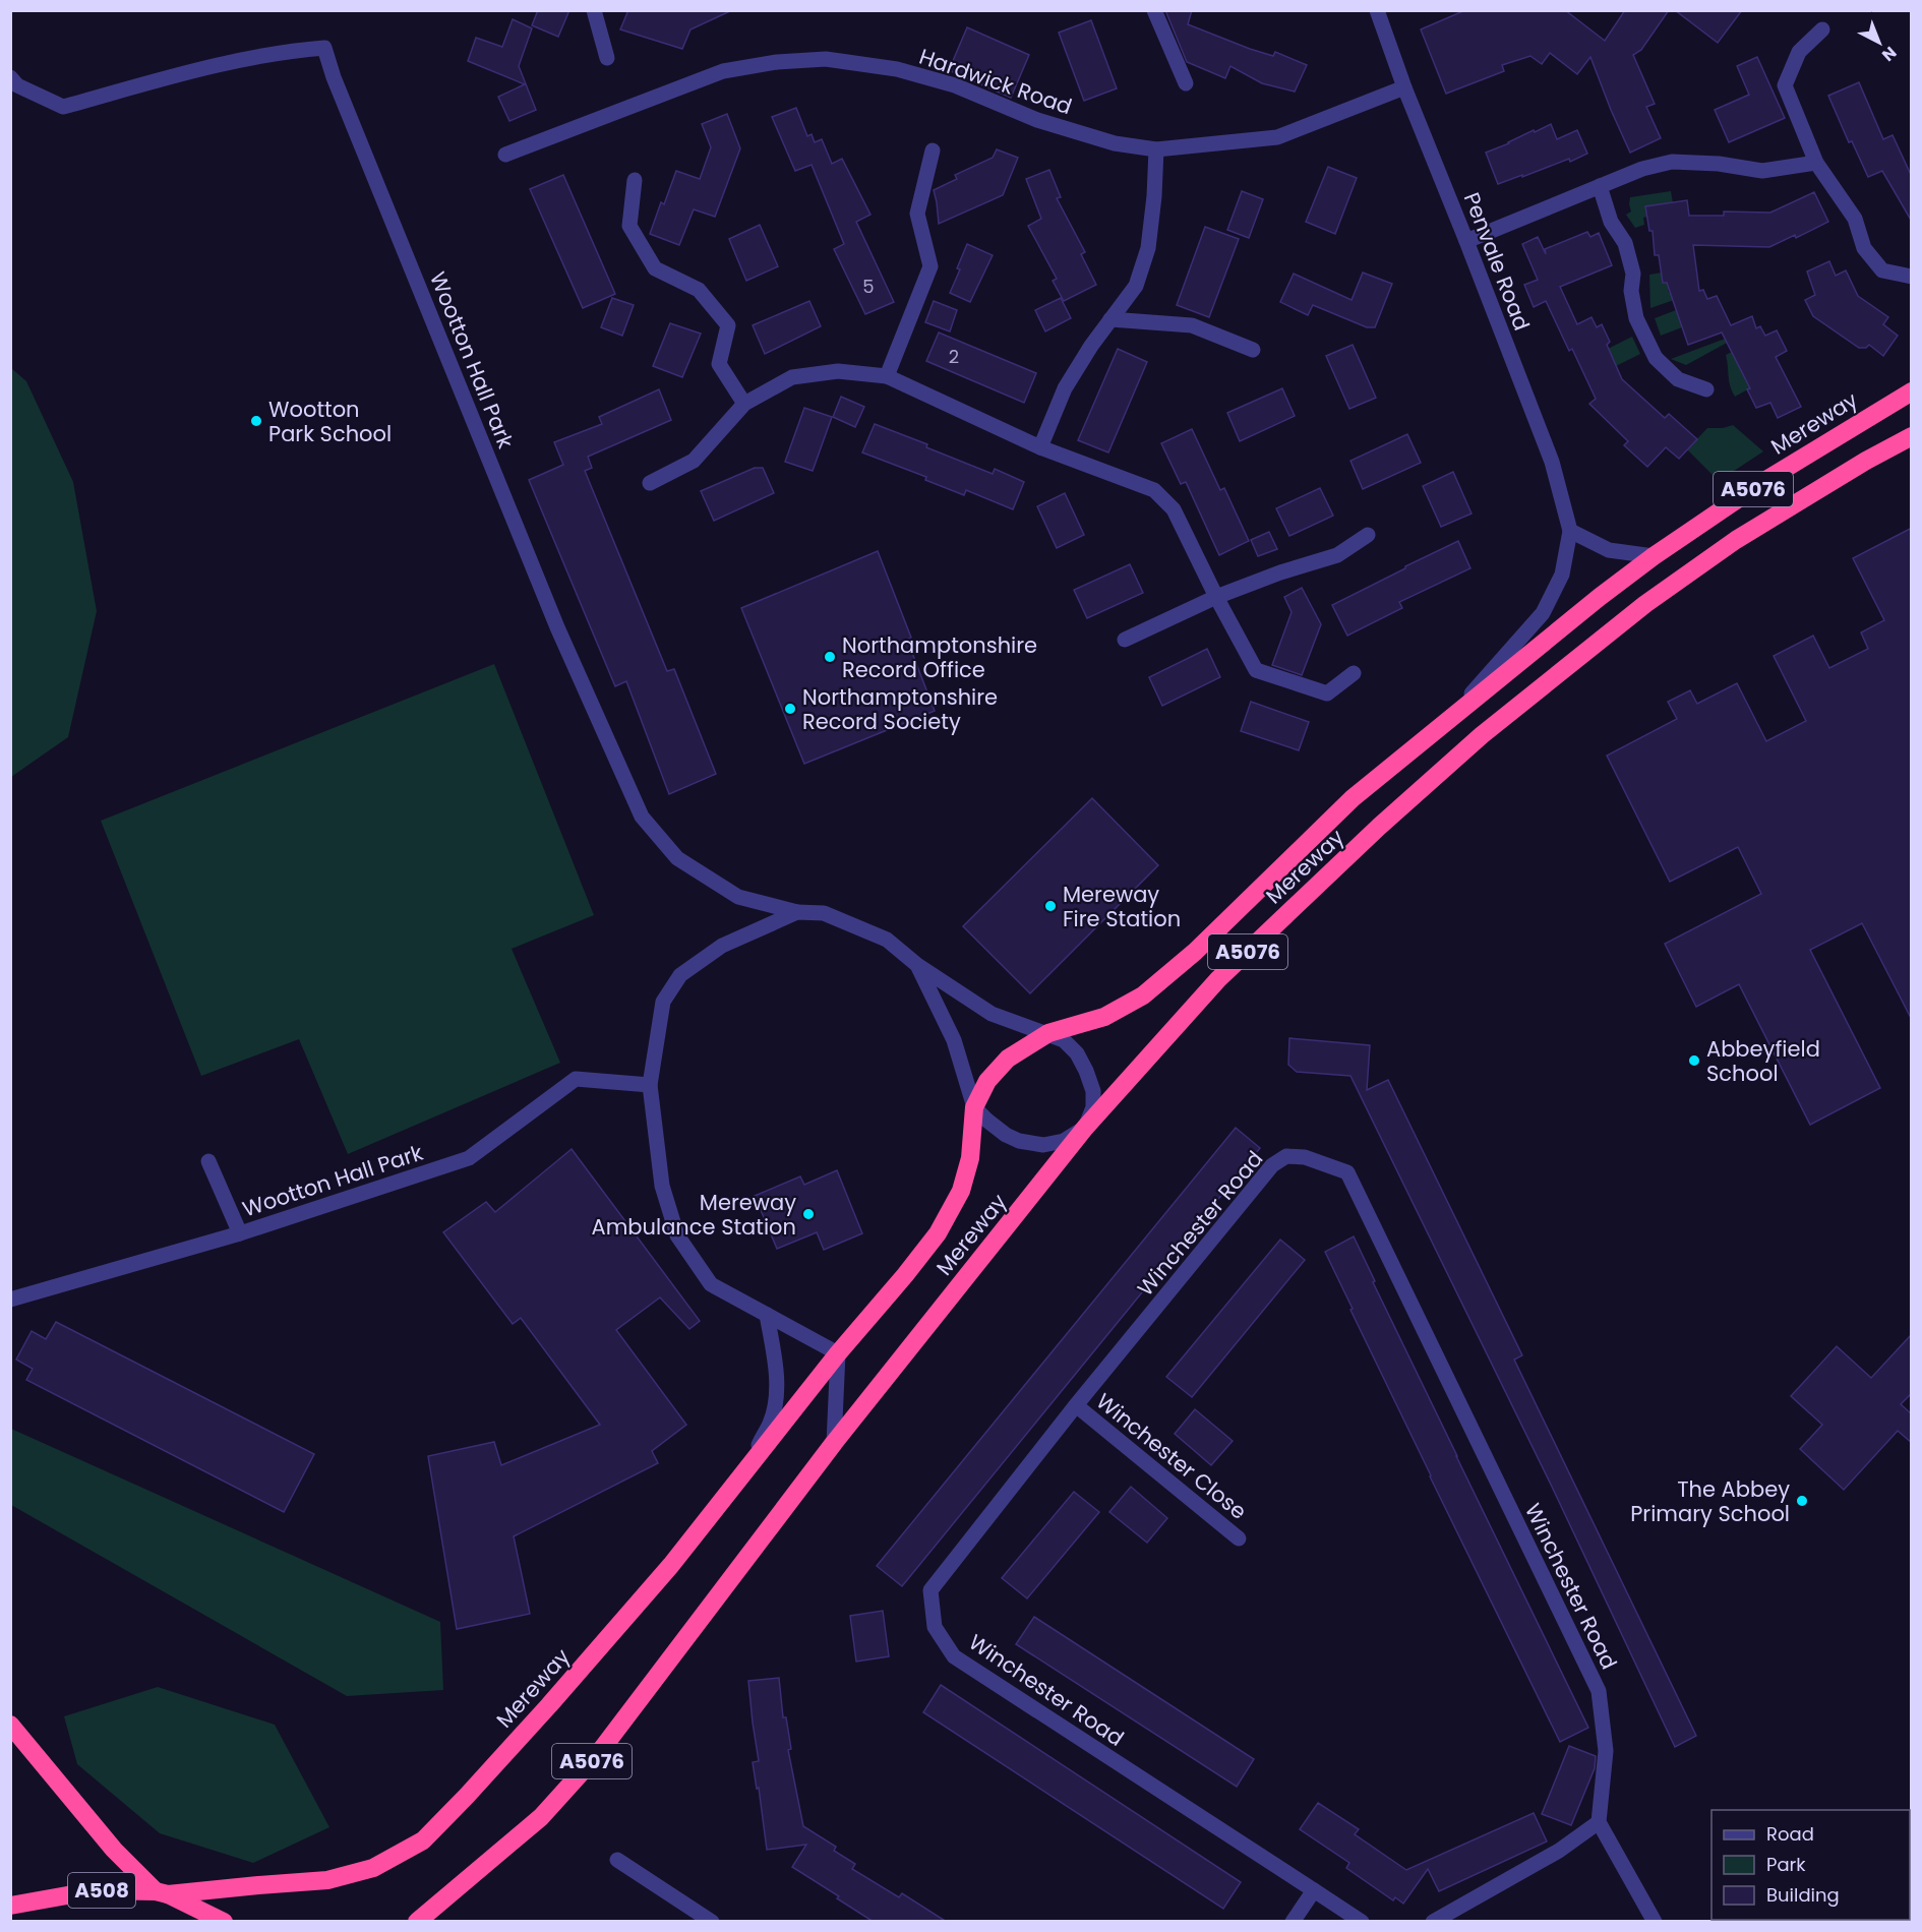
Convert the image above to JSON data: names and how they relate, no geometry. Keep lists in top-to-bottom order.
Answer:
{
  "streets": {
    "highway": ["Mereway", "A5076", "A508"],
    "street": [
      "Hardwick Road",
      "Penvale Road",
      "Wootton Hall Park",
      "Winchester Road",
      "Winchester Close"
    ]
  },
  "crossings": [
    ["Hardwick Road", "Penvale Road"],
    ["Mereway", "A508"],
    ["Winchester Road", "Winchester Close"]
  ],
  "places": [
    "Wootton Park School",
    "Northamptonshire Record Office",
    "Northamptonshire Record Society",
    "Mereway Fire Station",
    "Abbeyfield School",
    "Mereway Ambulance Station",
    "The Abbey Primary School"
  ],
  "house_numbers": ["5", "2"],
  "legend": ["Road", "Park", "Building"],
  "north": "bottom right"
}
